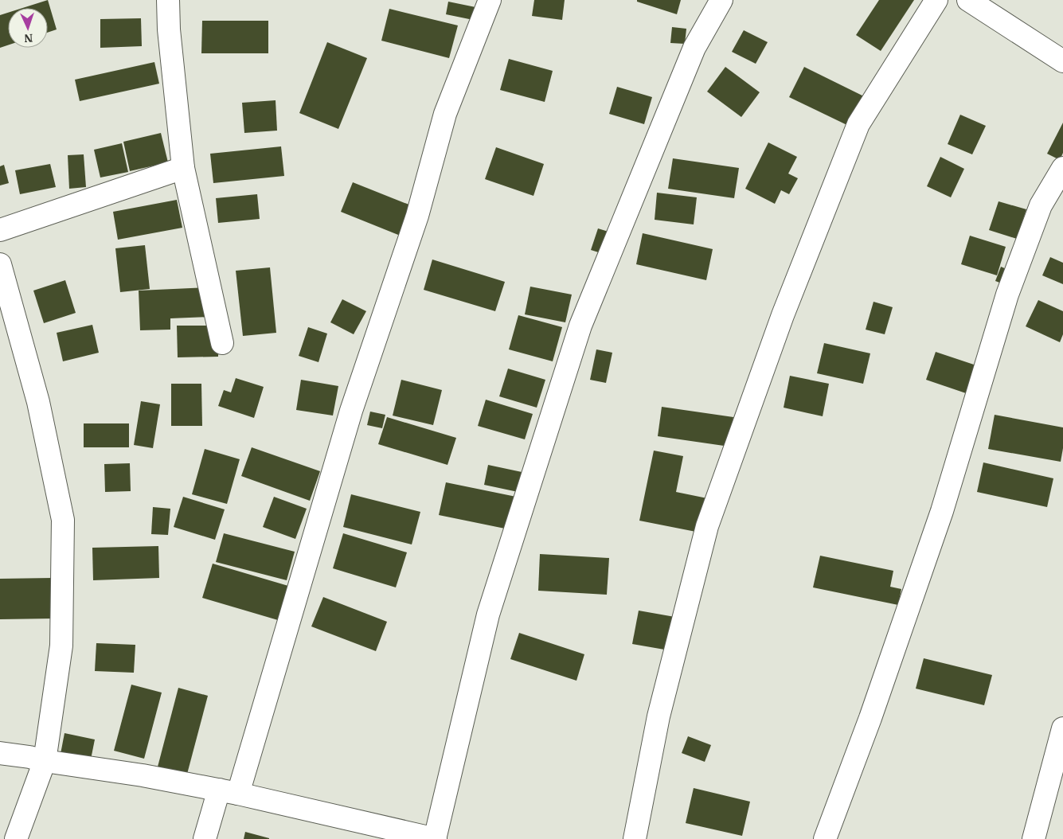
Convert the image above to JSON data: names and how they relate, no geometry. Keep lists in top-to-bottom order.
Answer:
{
  "north": "bottom"
}
